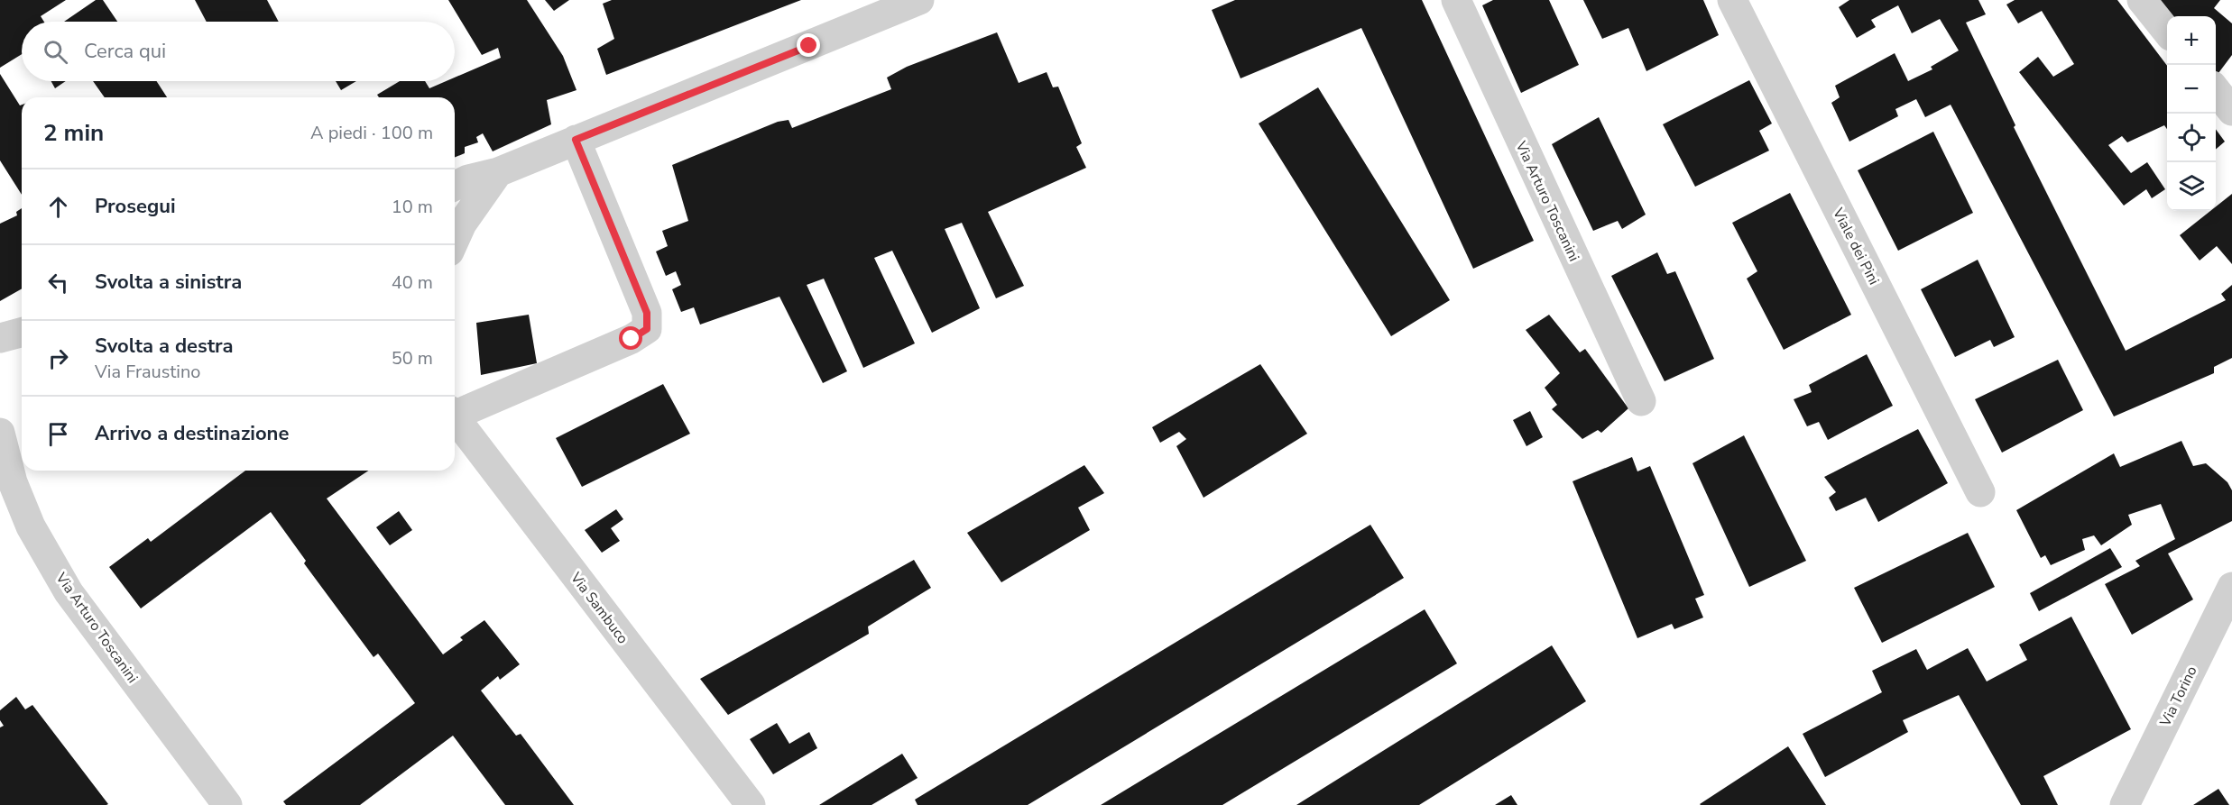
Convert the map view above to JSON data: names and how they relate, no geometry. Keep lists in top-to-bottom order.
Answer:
{
  "streets": {
    "street": [
      "Via Arturo Toscanini",
      "Viale dei Pini",
      "Via Sambuco",
      "Via Torino"
    ]
  },
  "page": {
    "map_buttons": ["+", "−"],
    "search": "Cerca qui",
    "heading": ["2 min", "A piedi · 100 m"],
    "list": [
      ["Prosegui", "10 m"],
      ["Svolta a sinistra", "40 m"],
      ["Svolta a destra", "Via Fraustino", "50 m"],
      "Arrivo a destinazione"
    ]
  }
}
